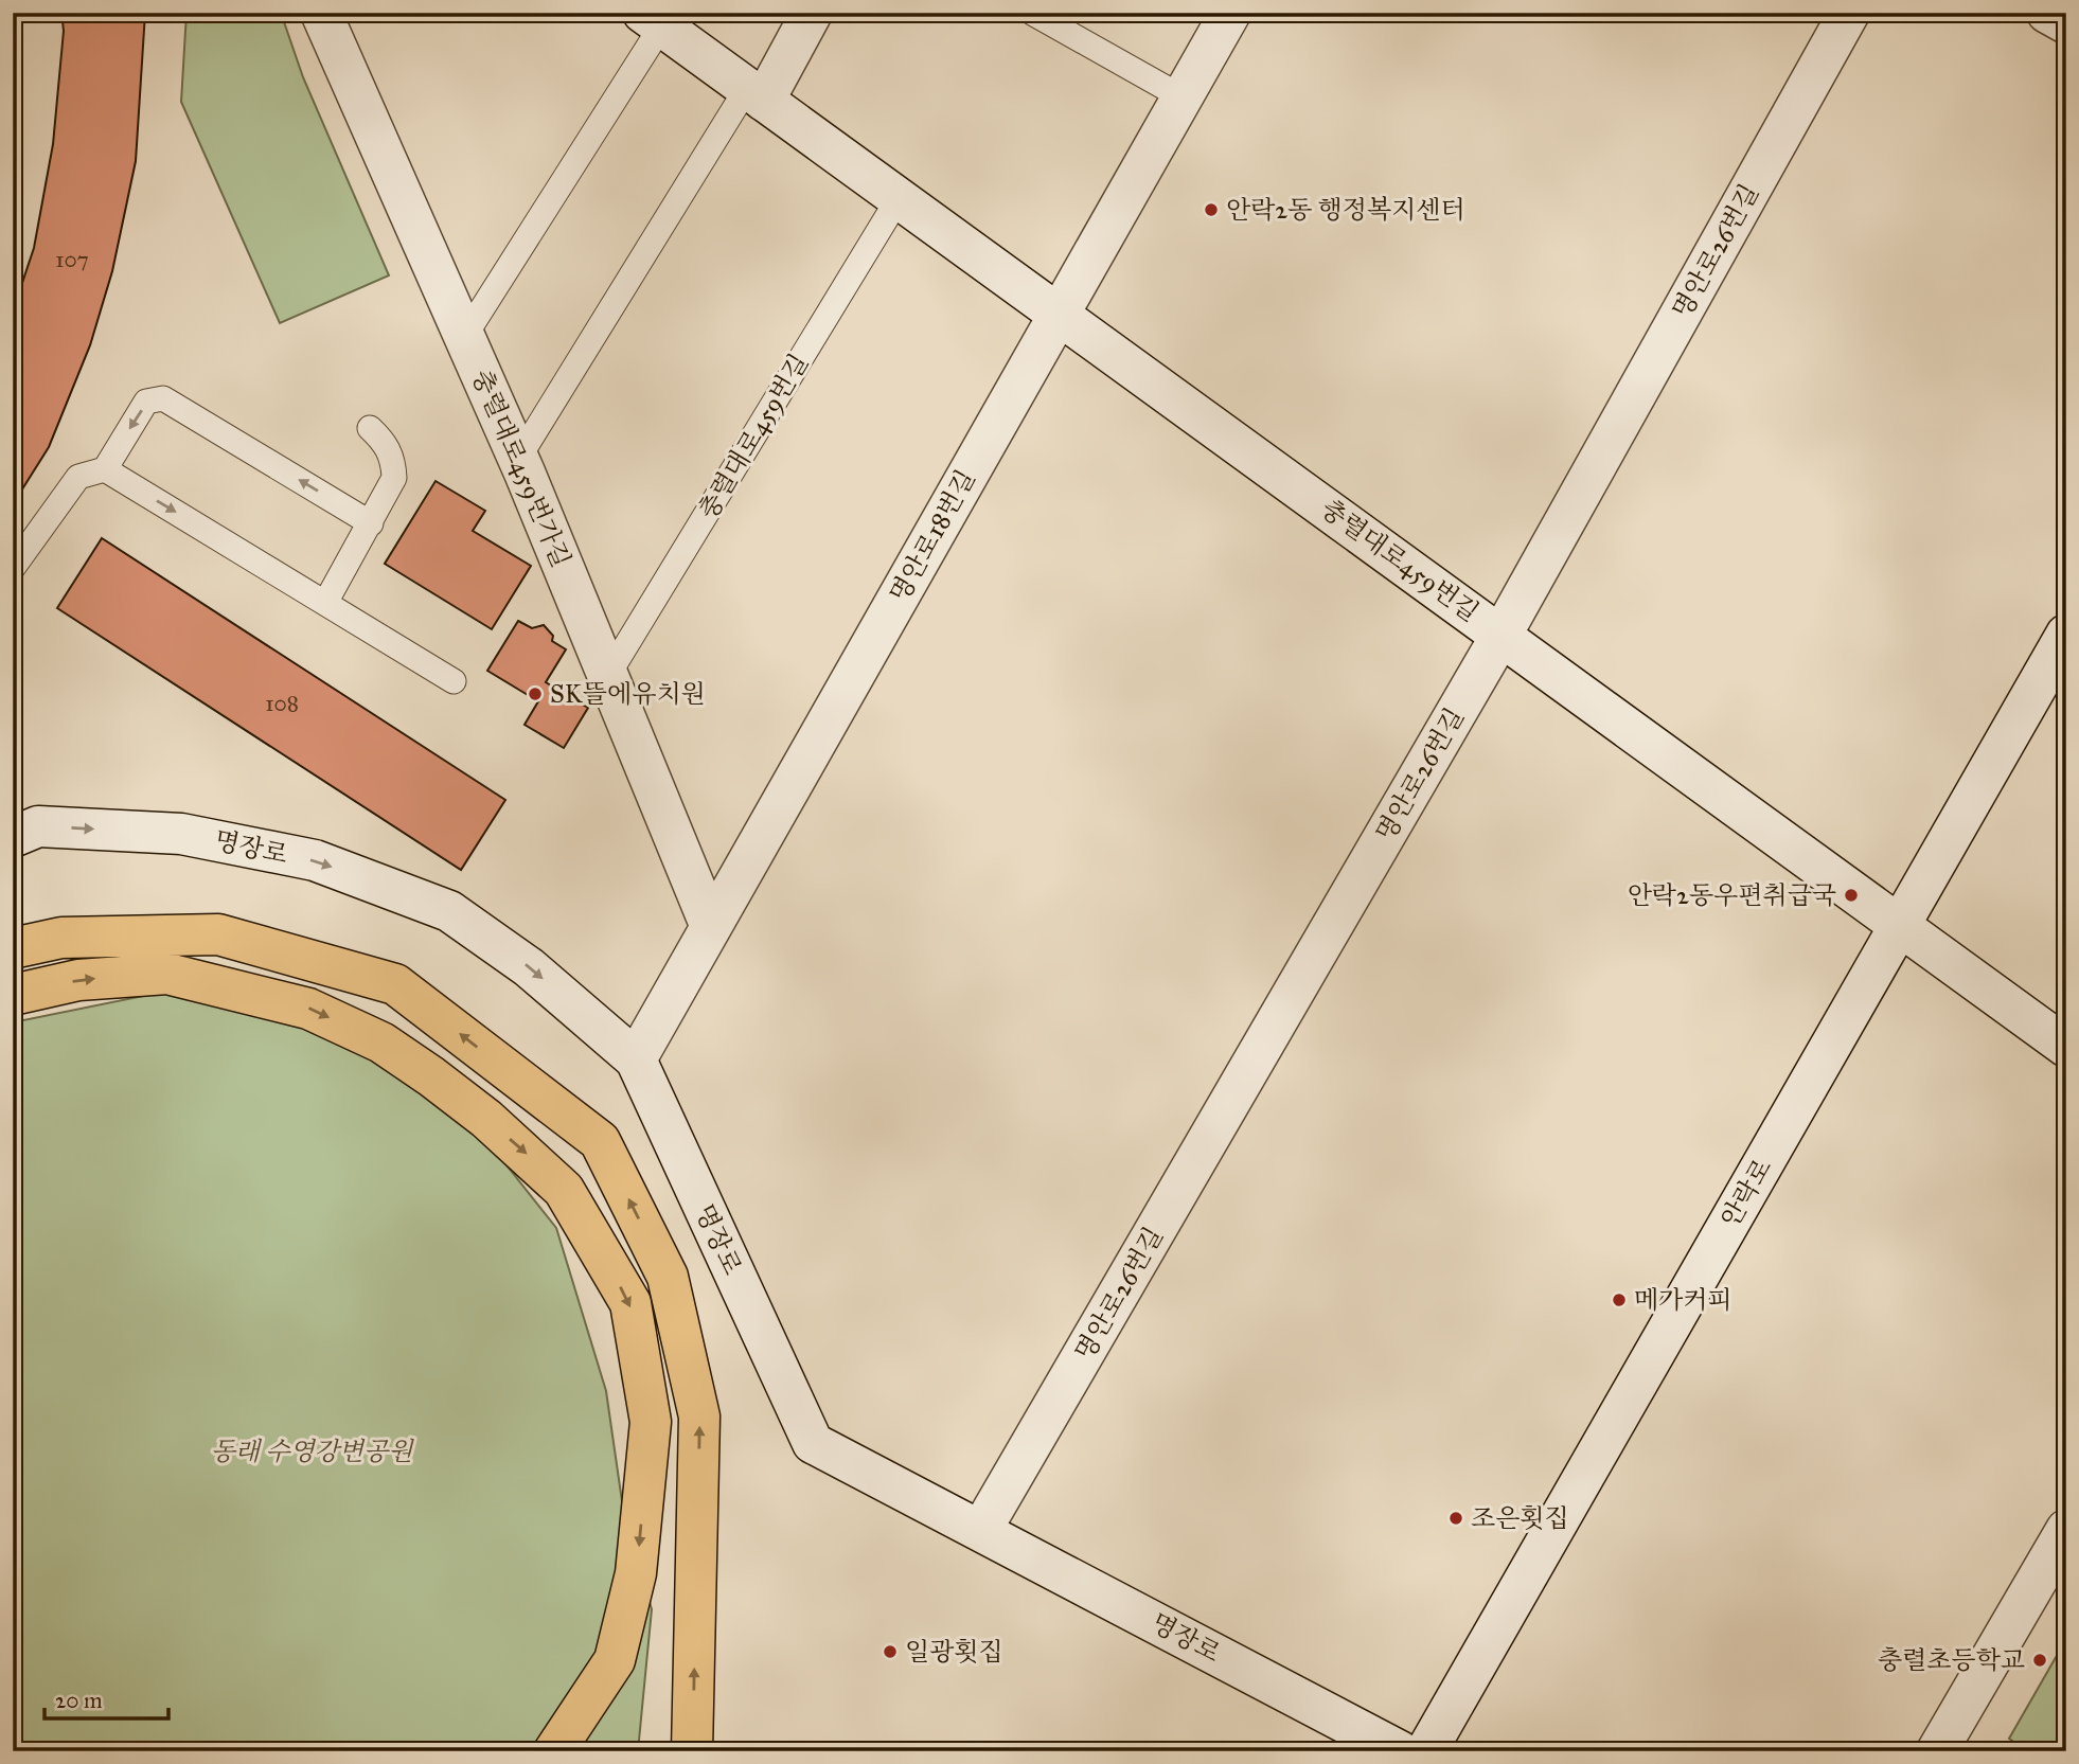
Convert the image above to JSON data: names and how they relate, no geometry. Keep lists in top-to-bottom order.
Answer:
{
  "streets": {
    "street": [
      "명안로26번길",
      "충렬대로459번길",
      "충렬대로459번가길",
      "명안로18번길",
      "명장로",
      "안락로"
    ]
  },
  "crossings": [
    ["명안로26번길", "충렬대로459번길"],
    ["명안로26번길", "명장로"],
    ["충렬대로459번길", "충렬대로459번가길"],
    ["충렬대로459번길", "명안로18번길"],
    ["충렬대로459번길", "안락로"],
    ["충렬대로459번가길", "명안로18번길"],
    ["명안로18번길", "명장로"]
  ],
  "one_way": ["명장로"],
  "parks": ["동래 수영강변공원"],
  "places": [
    "안락2동 행정복지센터",
    "SK뜰에유치원",
    "안락2동우편취급국",
    "메가커피",
    "조은횟집",
    "일광횟집",
    "충렬초등학교"
  ],
  "house_numbers": ["107", "108"],
  "scale_bar": "20 m"
}
